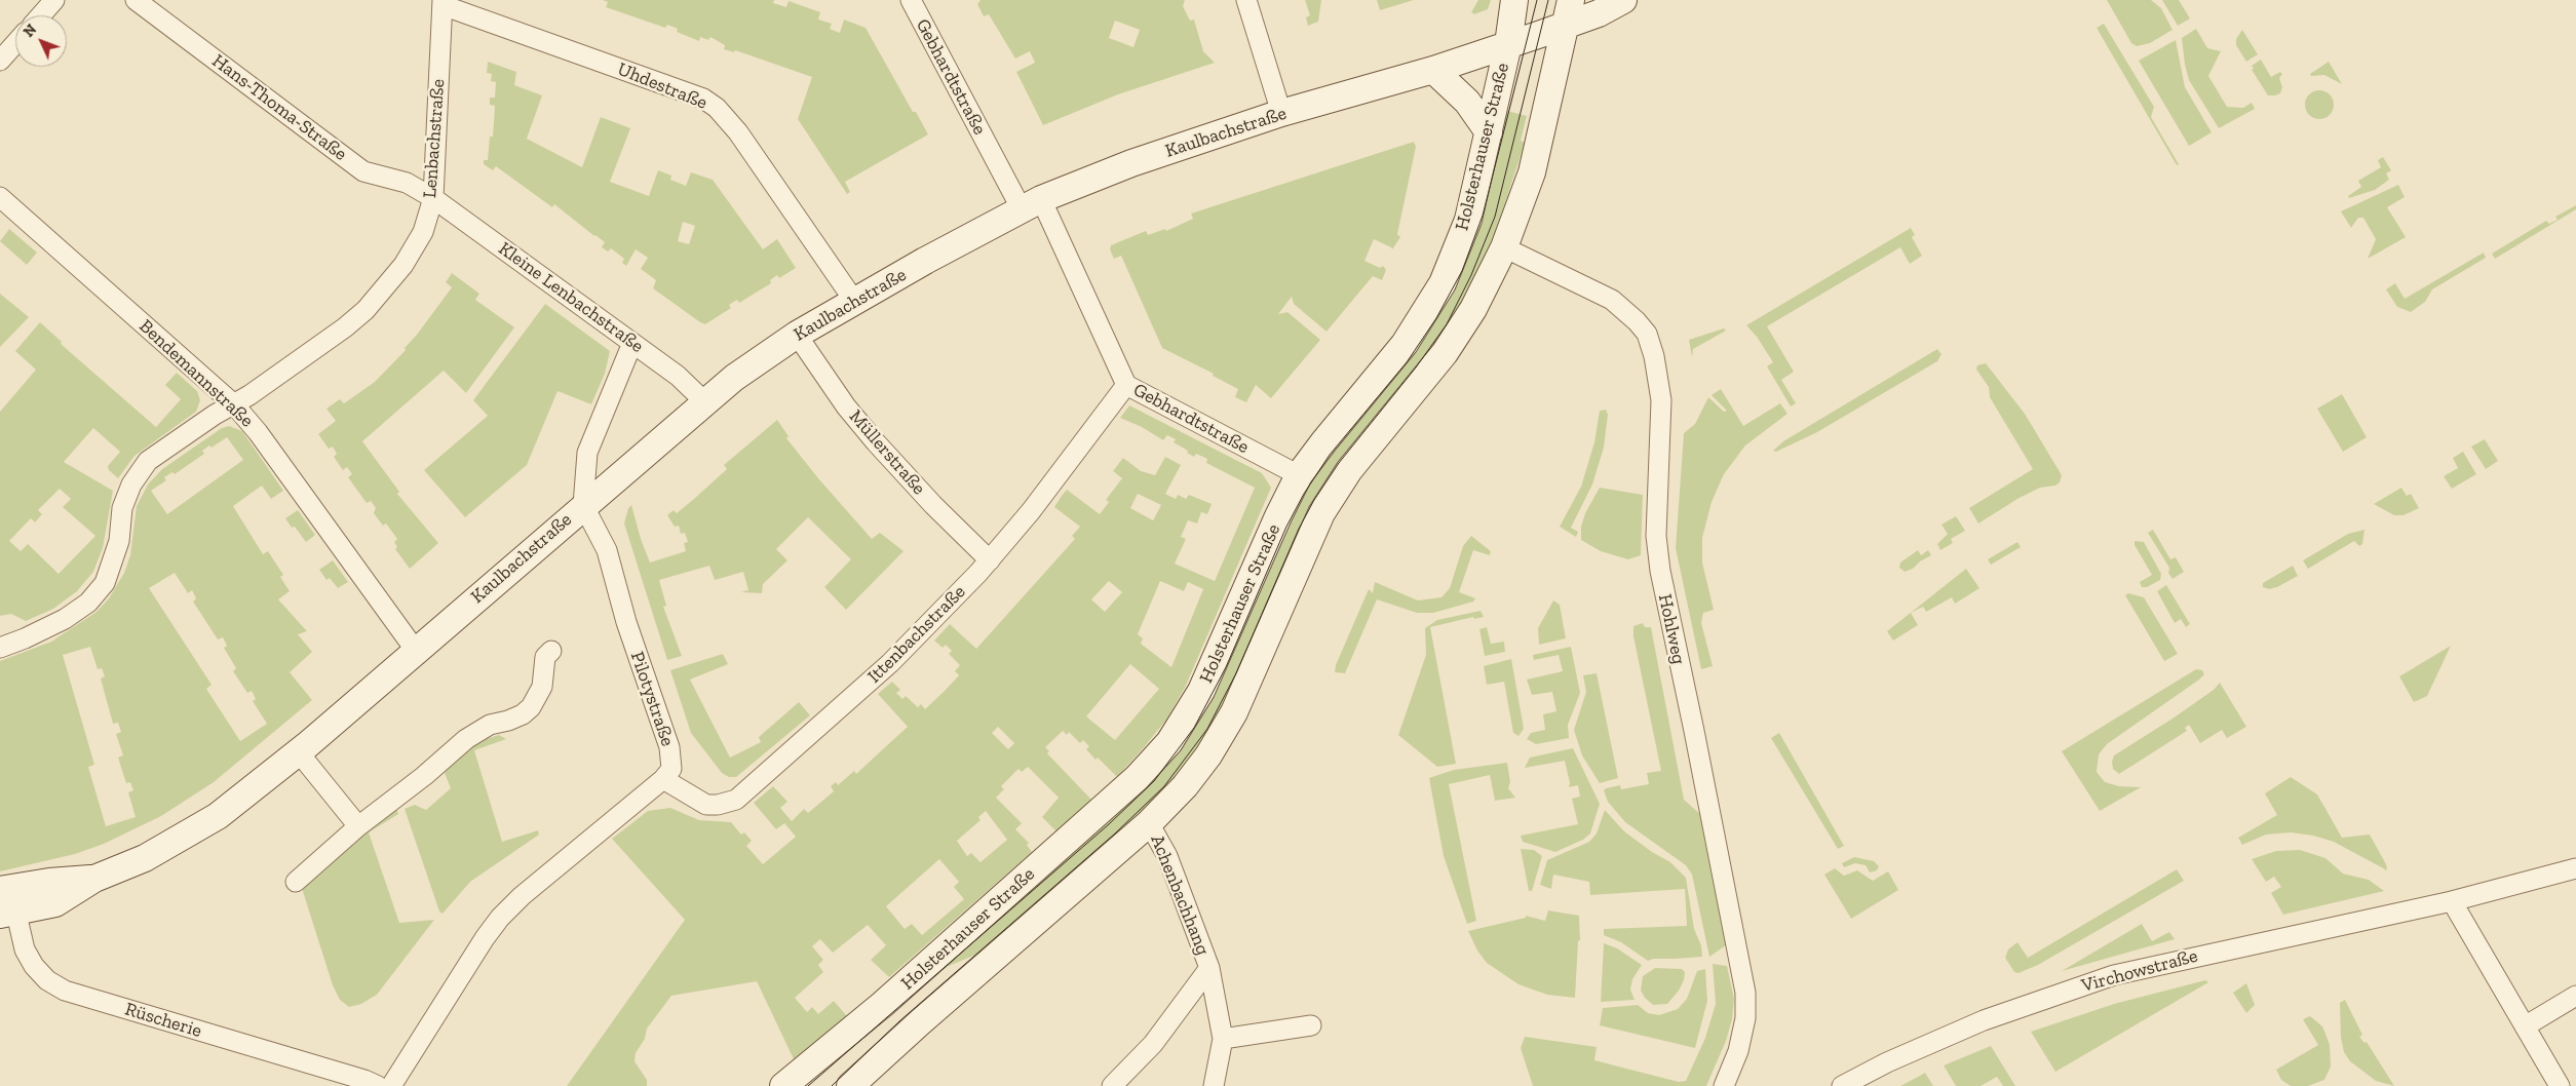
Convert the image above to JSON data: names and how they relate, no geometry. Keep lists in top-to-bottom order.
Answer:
{
  "streets": {
    "street": [
      "Gebhardtstraße",
      "Uhdestraße",
      "Hans-Thoma-Straße",
      "Kaulbachstraße",
      "Lenbachstraße",
      "Holsterhauser Straße",
      "Kleine Lenbachstraße",
      "Bendemannstraße",
      "Müllerstraße",
      "Hohlweg",
      "Ittenbachstraße",
      "Pilotystraße",
      "Achenbachhang",
      "Virchowstraße",
      "Rüscherie"
    ]
  },
  "crossings": [
    ["Gebhardtstraße", "Kaulbachstraße"],
    ["Gebhardtstraße", "Holsterhauser Straße"],
    ["Gebhardtstraße", "Ittenbachstraße"],
    ["Uhdestraße", "Kaulbachstraße"],
    ["Uhdestraße", "Lenbachstraße"],
    ["Hans-Thoma-Straße", "Lenbachstraße"],
    ["Hans-Thoma-Straße", "Kleine Lenbachstraße"],
    ["Kaulbachstraße", "Holsterhauser Straße"],
    ["Kaulbachstraße", "Kleine Lenbachstraße"],
    ["Kaulbachstraße", "Bendemannstraße"],
    ["Kaulbachstraße", "Müllerstraße"],
    ["Kaulbachstraße", "Pilotystraße"],
    ["Kaulbachstraße", "Rüscherie"],
    ["Lenbachstraße", "Kleine Lenbachstraße"],
    ["Lenbachstraße", "Bendemannstraße"],
    ["Holsterhauser Straße", "Hohlweg"],
    ["Holsterhauser Straße", "Achenbachhang"],
    ["Müllerstraße", "Ittenbachstraße"],
    ["Ittenbachstraße", "Pilotystraße"]
  ],
  "north": "top left"
}
